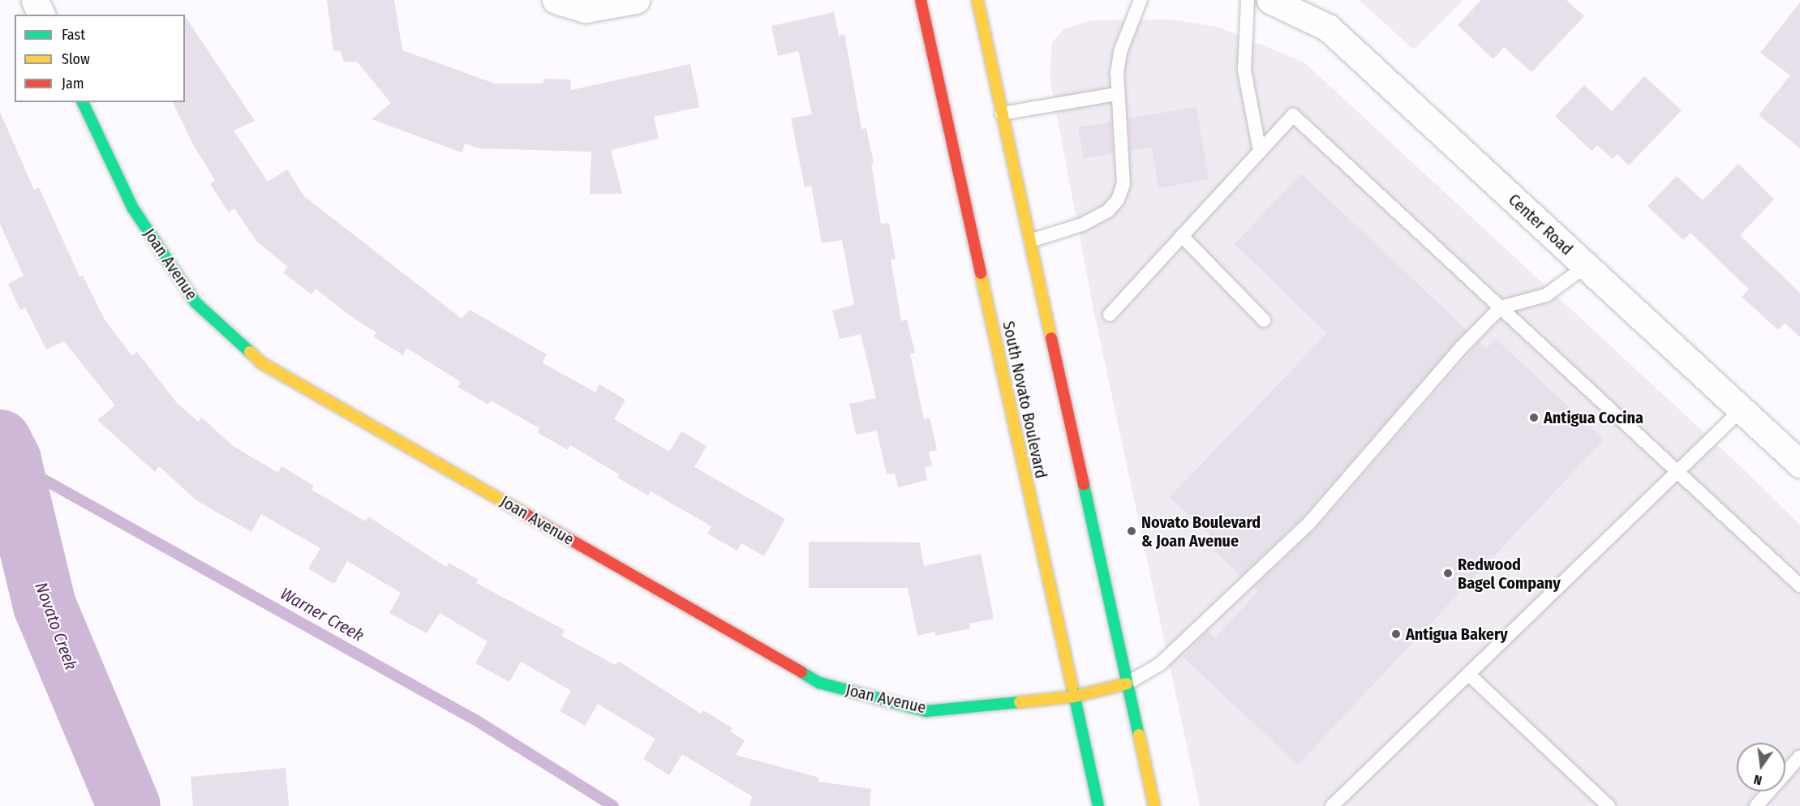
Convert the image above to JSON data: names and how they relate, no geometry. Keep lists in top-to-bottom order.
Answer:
{
  "streets": {
    "main road": ["Joan Avenue", "South Novato Boulevard"],
    "street": ["Center Road"]
  },
  "crossings": [
    ["Joan Avenue", "South Novato Boulevard"]
  ],
  "water": ["Warner Creek", "Novato Creek"],
  "places": [
    "Antigua Cocina",
    "Novato Boulevard & Joan Avenue",
    "Redwood Bagel Company",
    "Antigua Bakery"
  ],
  "legend": ["Fast", "Slow", "Jam"],
  "north": "bottom"
}
